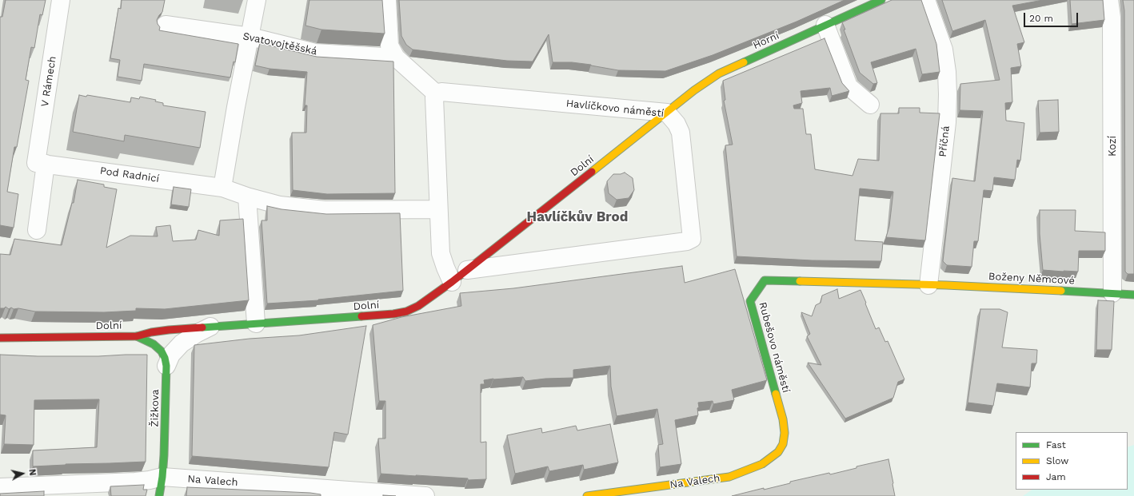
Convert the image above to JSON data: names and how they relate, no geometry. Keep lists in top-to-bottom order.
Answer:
{
  "streets": {
    "street": [
      "Horní",
      "Svatovojtěšská",
      "V Rámech",
      "Havlíčkovo náměstí",
      "Příčná",
      "Kozí",
      "Dolní",
      "Pod Radnicí",
      "Boženy Němcové",
      "Rubešovo náměstí",
      "Žižkova",
      "Na Valech"
    ]
  },
  "crossings": [
    ["Horní", "Havlíčkovo náměstí"],
    ["Horní", "Dolní"],
    ["V Rámech", "Pod Radnicí"],
    ["Havlíčkovo náměstí", "Dolní"],
    ["Příčná", "Boženy Němcové"],
    ["Příčná", "Rubešovo náměstí"],
    ["Kozí", "Boženy Němcové"],
    ["Dolní", "Žižkova"],
    ["Boženy Němcové", "Rubešovo náměstí"],
    ["Rubešovo náměstí", "Na Valech"],
    ["Žižkova", "Na Valech"]
  ],
  "districts": ["Havlíčkův Brod"],
  "legend": ["Fast", "Slow", "Jam"],
  "scale_bar": "20 m",
  "north": "right"
}
